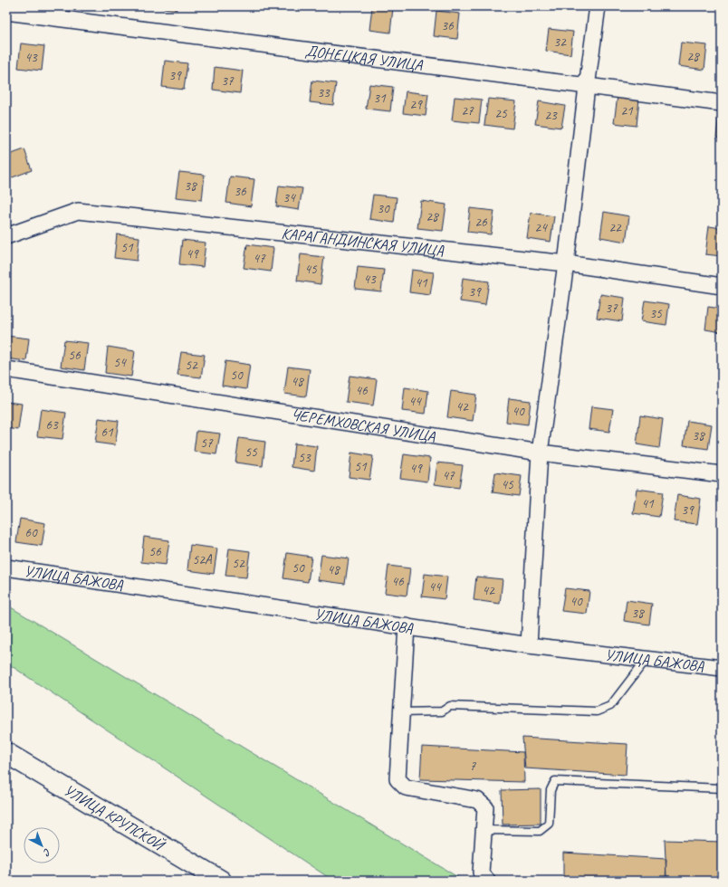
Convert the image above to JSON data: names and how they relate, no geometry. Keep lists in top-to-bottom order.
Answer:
{
  "streets": {
    "street": [
      "ДОНЕЦКАЯ УЛИЦА",
      "КАРАГАНДИНСКАЯ УЛИЦА",
      "ЧЕРЕМХОВСКАЯ УЛИЦА",
      "УЛИЦА БАЖОВА",
      "УЛИЦА КРУПСКОЙ"
    ]
  },
  "house_numbers": [
    "36",
    "32",
    "28",
    "43",
    "39",
    "37",
    "33",
    "31",
    "29",
    "27",
    "21",
    "25",
    "23",
    "38",
    "36",
    "34",
    "30",
    "28",
    "26",
    "24",
    "22",
    "51",
    "49",
    "47",
    "45",
    "43",
    "41",
    "39",
    "37",
    "35",
    "56",
    "54",
    "52",
    "50",
    "48",
    "46",
    "44",
    "42",
    "40",
    "63",
    "61",
    "38",
    "57",
    "55",
    "53",
    "51",
    "49",
    "47",
    "45",
    "41",
    "39",
    "60",
    "56",
    "52А",
    "52",
    "50",
    "48",
    "46",
    "44",
    "42",
    "40",
    "38",
    "7"
  ],
  "north": "bottom right"
}
